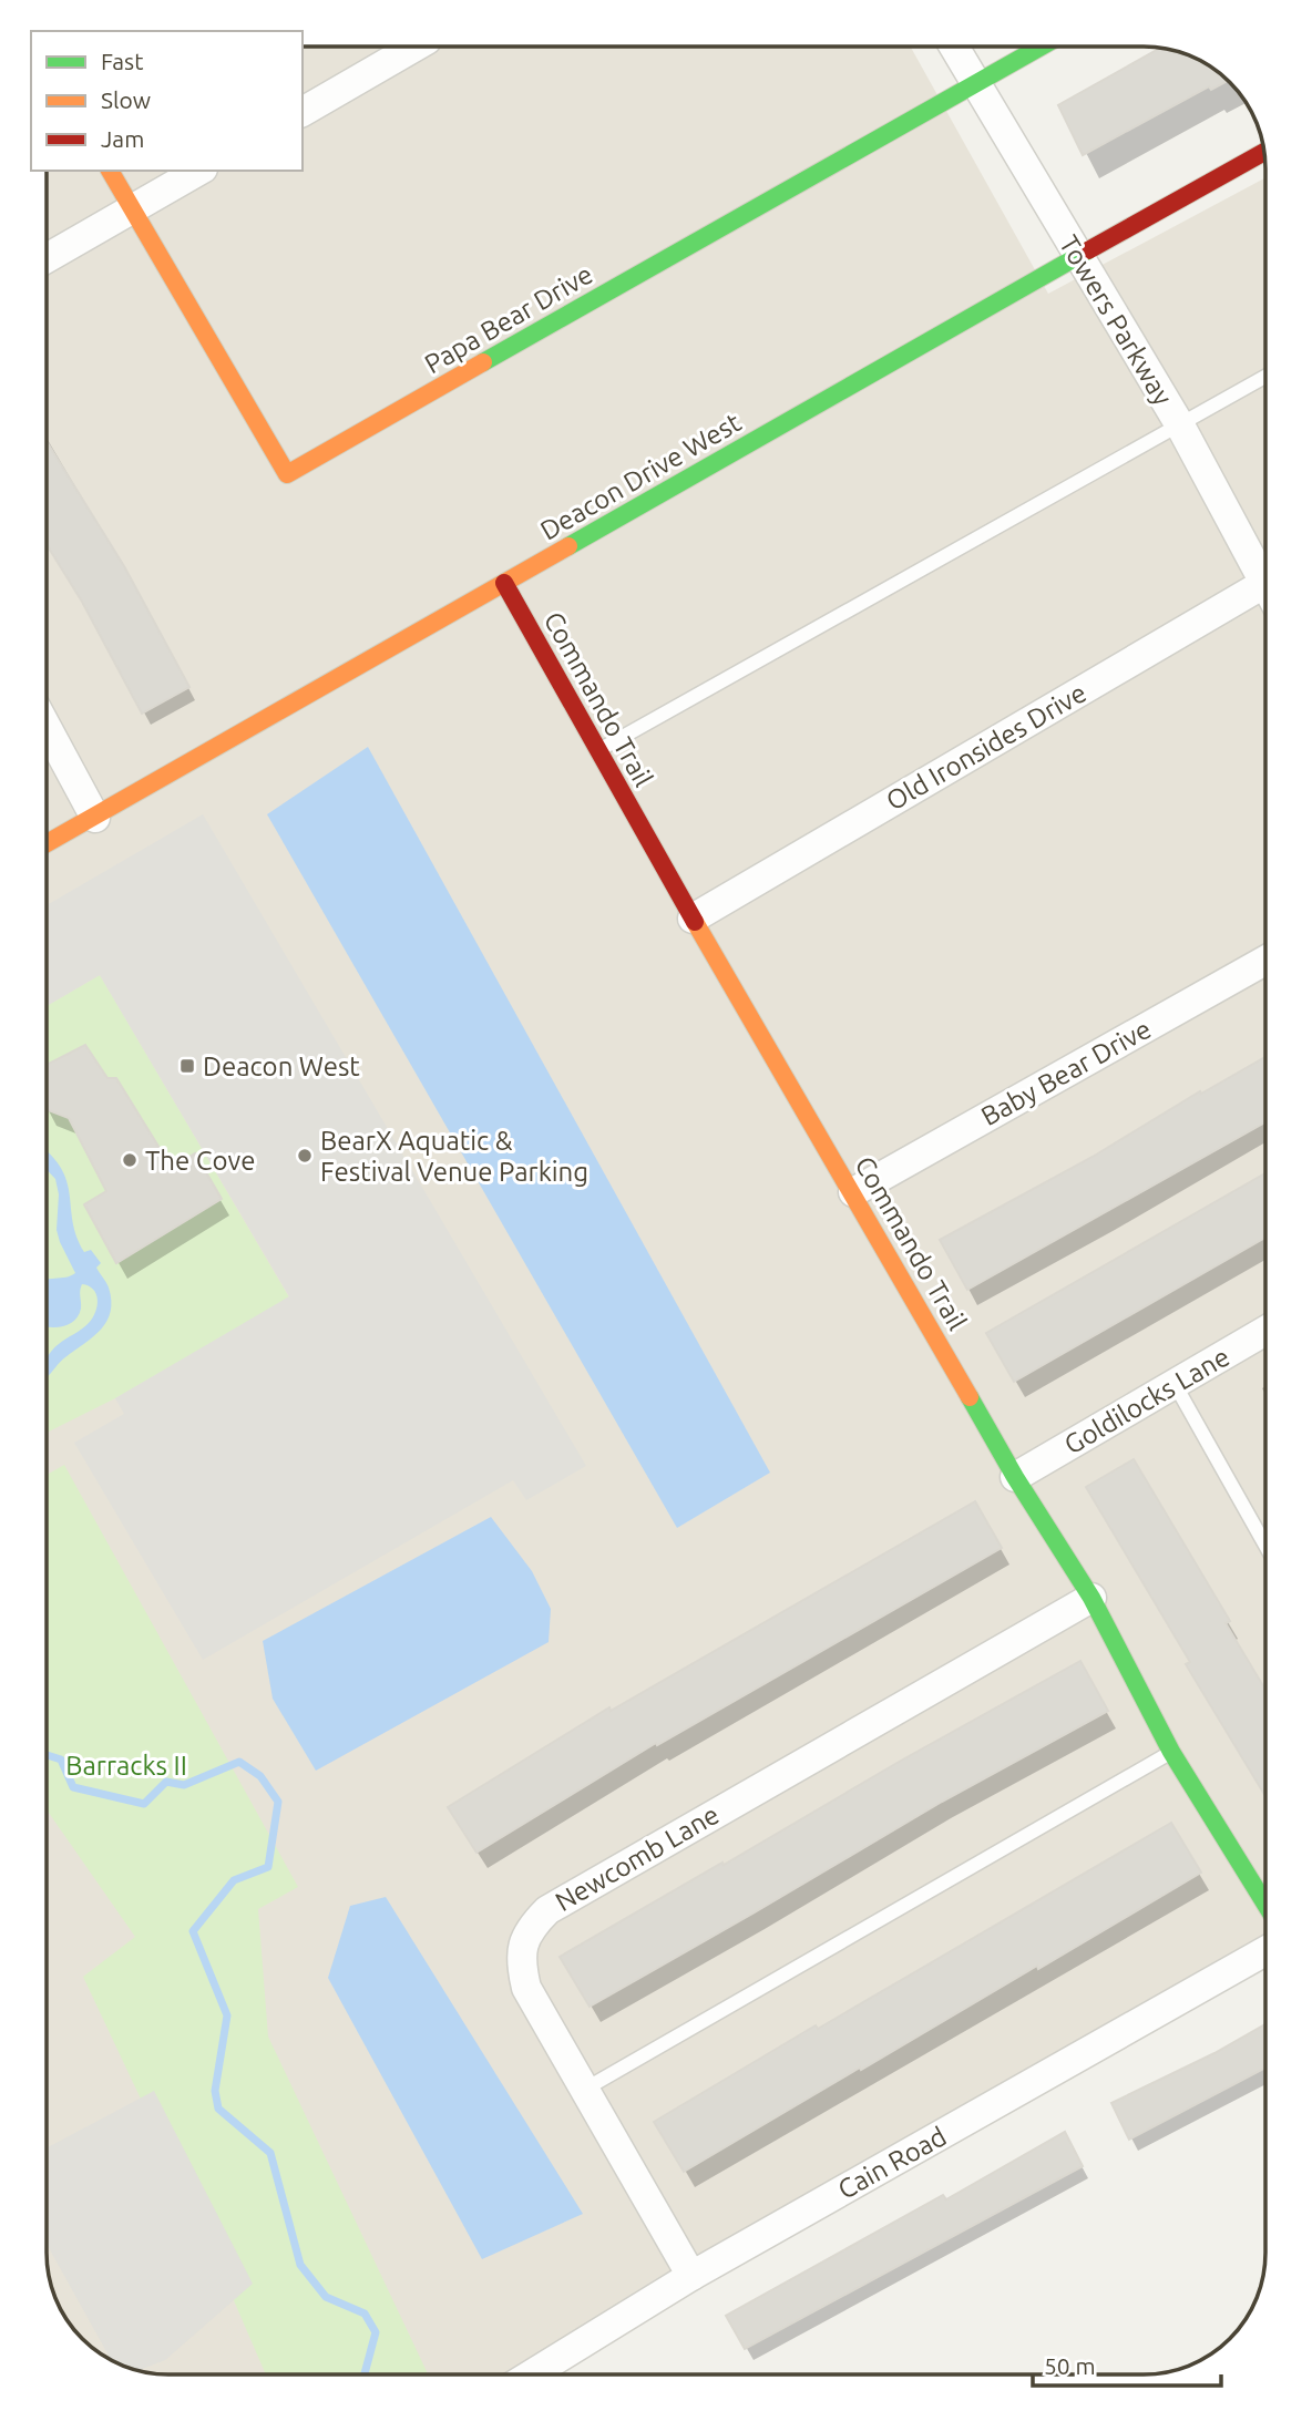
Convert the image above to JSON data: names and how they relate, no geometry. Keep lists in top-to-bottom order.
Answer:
{
  "streets": {
    "street": [
      "Papa Bear Drive",
      "Towers Parkway",
      "Deacon Drive West",
      "Commando Trail",
      "Old Ironsides Drive",
      "Baby Bear Drive",
      "Goldilocks Lane",
      "Newcomb Lane",
      "Cain Road"
    ]
  },
  "crossings": [
    ["Papa Bear Drive", "Towers Parkway"],
    ["Towers Parkway", "Deacon Drive West"],
    ["Deacon Drive West", "Commando Trail"],
    ["Commando Trail", "Old Ironsides Drive"],
    ["Commando Trail", "Baby Bear Drive"],
    ["Commando Trail", "Goldilocks Lane"],
    ["Commando Trail", "Newcomb Lane"],
    ["Newcomb Lane", "Cain Road"]
  ],
  "parks": ["Barracks II"],
  "places": {
    "transit": ["Deacon West"],
    "other": ["BearX Aquatic & Festival Venue Parking", "The Cove"]
  },
  "legend": ["Fast", "Slow", "Jam"],
  "scale_bar": "50 m"
}
